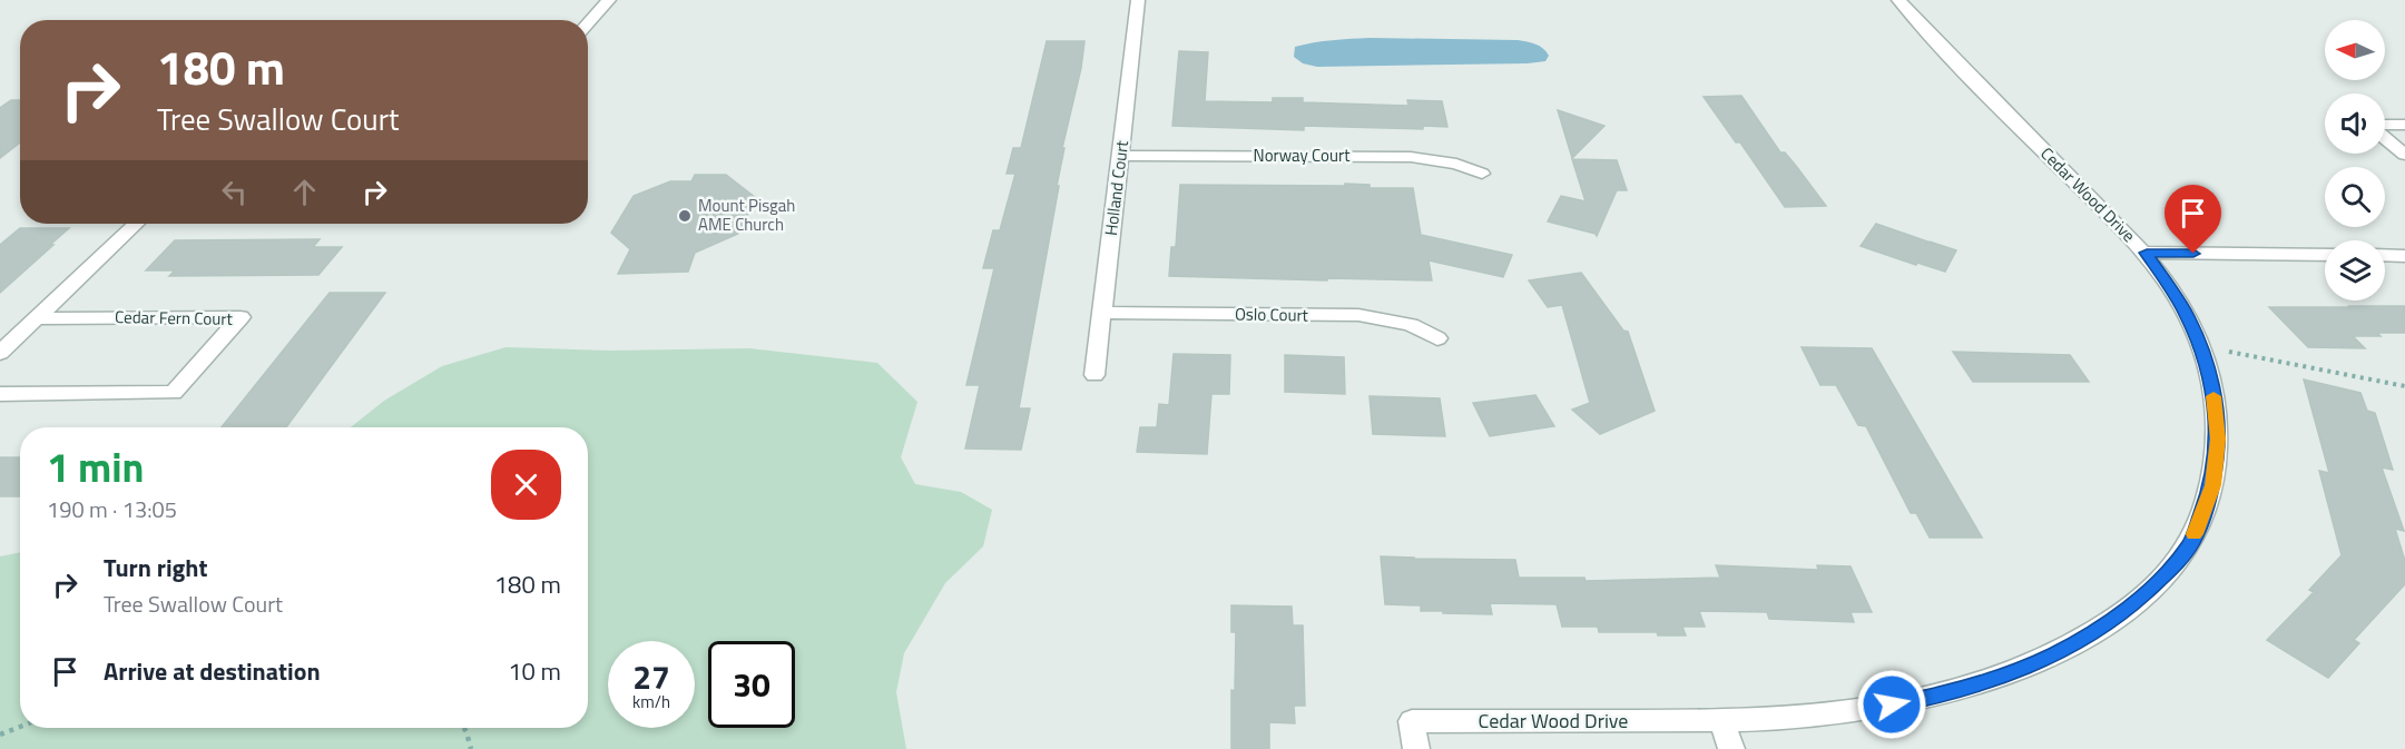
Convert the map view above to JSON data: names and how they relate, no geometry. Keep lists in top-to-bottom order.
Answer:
{
  "streets": {
    "street": [
      "Norway Court",
      "Holland Court",
      "Cedar Wood Drive",
      "Oslo Court",
      "Cedar Fern Court"
    ]
  },
  "crossings": [
    ["Norway Court", "Holland Court"],
    ["Holland Court", "Oslo Court"]
  ],
  "places": ["Mount Pisgah AME Church"],
  "north": "left",
  "page": {
    "turn": ["180 m", "Tree Swallow Court"],
    "heading": ["1 min", "190 m · 13:05"],
    "list": [
      {
        "name": "Turn right",
        "note": "Tree Swallow Court",
        "value": "180 m"
      },
      {
        "name": "Arrive at destination",
        "value": "10 m"
      }
    ],
    "speed": "27 km/h",
    "limit": "30"
  }
}
